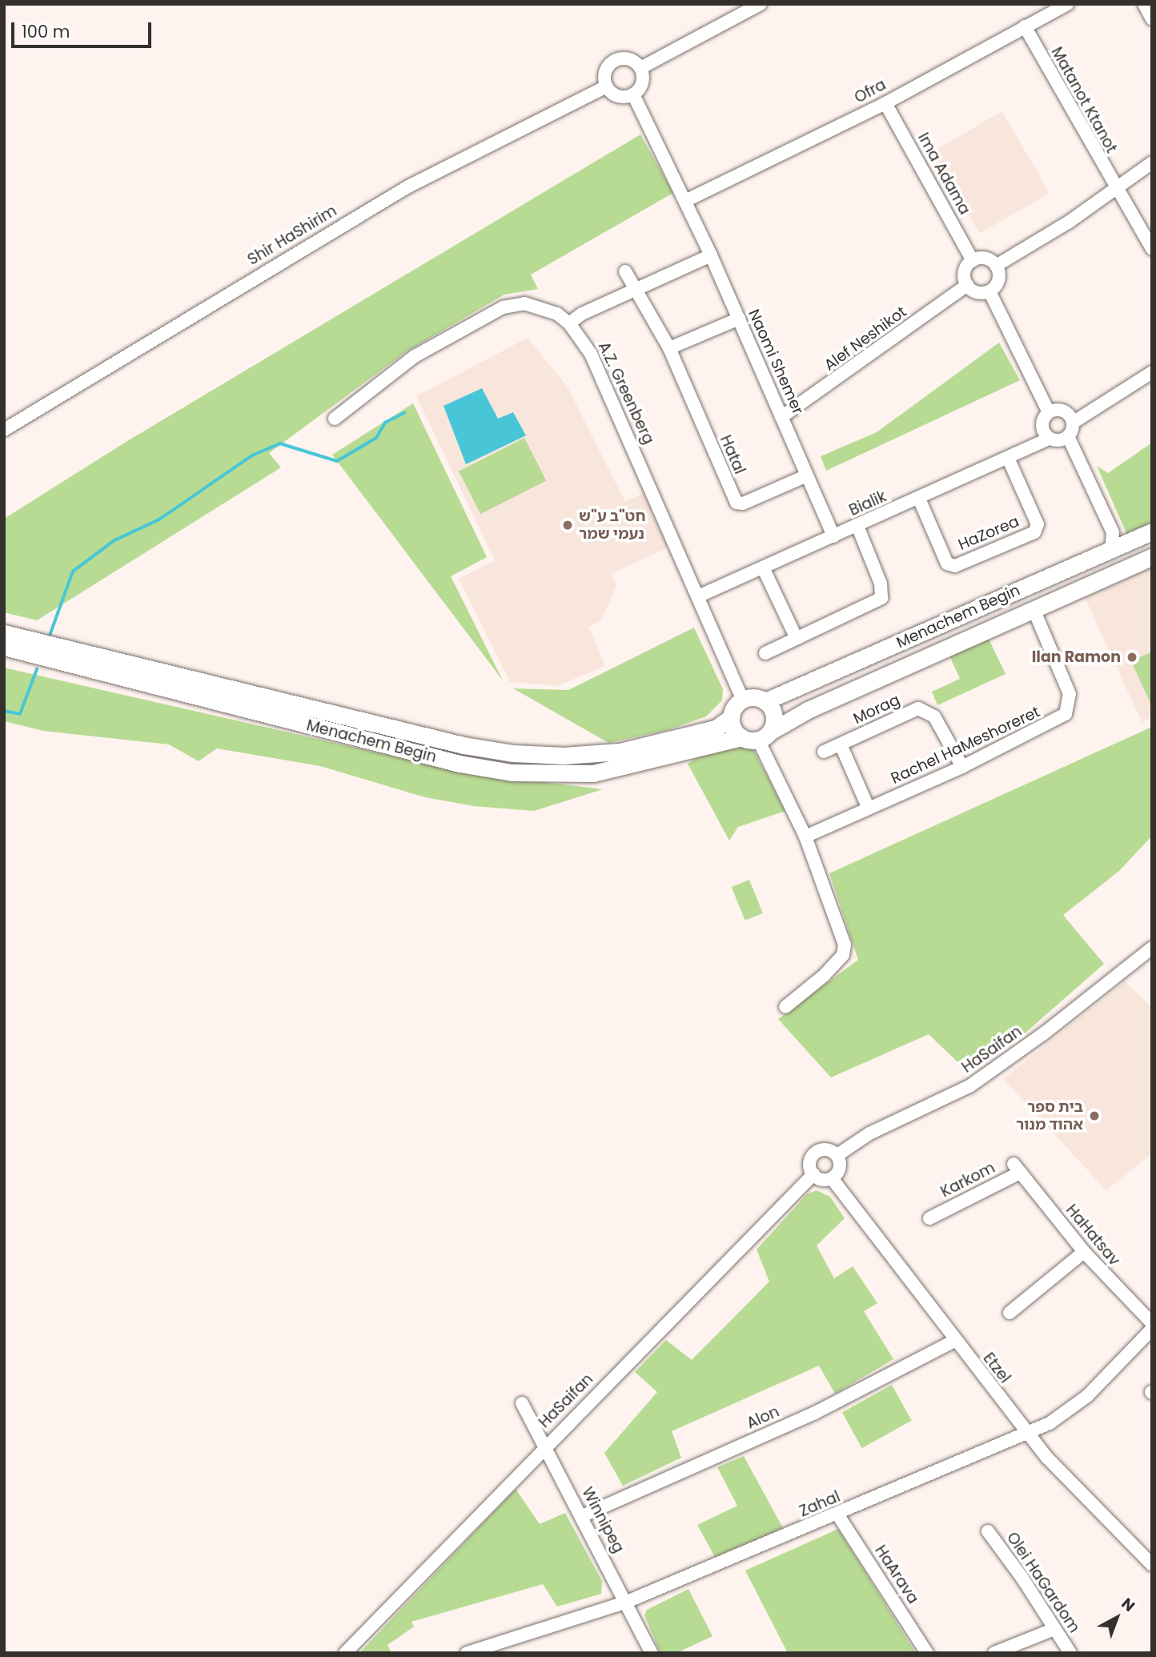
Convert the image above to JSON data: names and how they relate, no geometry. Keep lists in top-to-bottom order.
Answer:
{
  "streets": {
    "main road": ["Menachem Begin"],
    "street": [
      "Ofra",
      "Matanot Ktanot",
      "Ima Adama",
      "Shir HaShirim",
      "Alef Neshikot",
      "Naomi Shemer",
      "A.Z. Greenberg",
      "Hatal",
      "Bialik",
      "HaZorea",
      "Morag",
      "Rachel HaMeshoreret",
      "HaSaifan",
      "Karkom",
      "HaHatsav",
      "Etzel",
      "Alon",
      "Zahal",
      "Winnipeg",
      "HaArava",
      "Olei HaGardom"
    ]
  },
  "crossings": [
    ["Ofra", "Matanot Ktanot"],
    ["Ofra", "Ima Adama"],
    ["Ofra", "Naomi Shemer"],
    ["Ima Adama", "Alef Neshikot"],
    ["Shir HaShirim", "Naomi Shemer"],
    ["Alef Neshikot", "Naomi Shemer"],
    ["Naomi Shemer", "Hatal"],
    ["Naomi Shemer", "Bialik"],
    ["A.Z. Greenberg", "Bialik"],
    ["A.Z. Greenberg", "Menachem Begin"],
    ["Bialik", "HaZorea"],
    ["Menachem Begin", "Rachel HaMeshoreret"],
    ["Morag", "Rachel HaMeshoreret"],
    ["HaSaifan", "Etzel"],
    ["HaSaifan", "Winnipeg"],
    ["Karkom", "HaHatsav"],
    ["Etzel", "Alon"],
    ["Etzel", "Zahal"],
    ["Alon", "Winnipeg"],
    ["Zahal", "Winnipeg"],
    ["Zahal", "HaArava"]
  ],
  "places": ["חט\"ב ע\"ש נעמי שמר", "Ilan Ramon", "בית ספר אהוד מנור"],
  "scale_bar": "100 m",
  "north": "top right"
}
